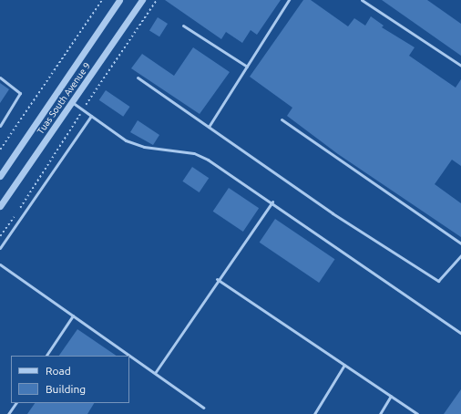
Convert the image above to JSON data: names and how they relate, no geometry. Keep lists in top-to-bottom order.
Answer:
{
  "streets": {
    "street": ["Tuas South Avenue 9"]
  },
  "legend": ["Road", "Building"]
}
